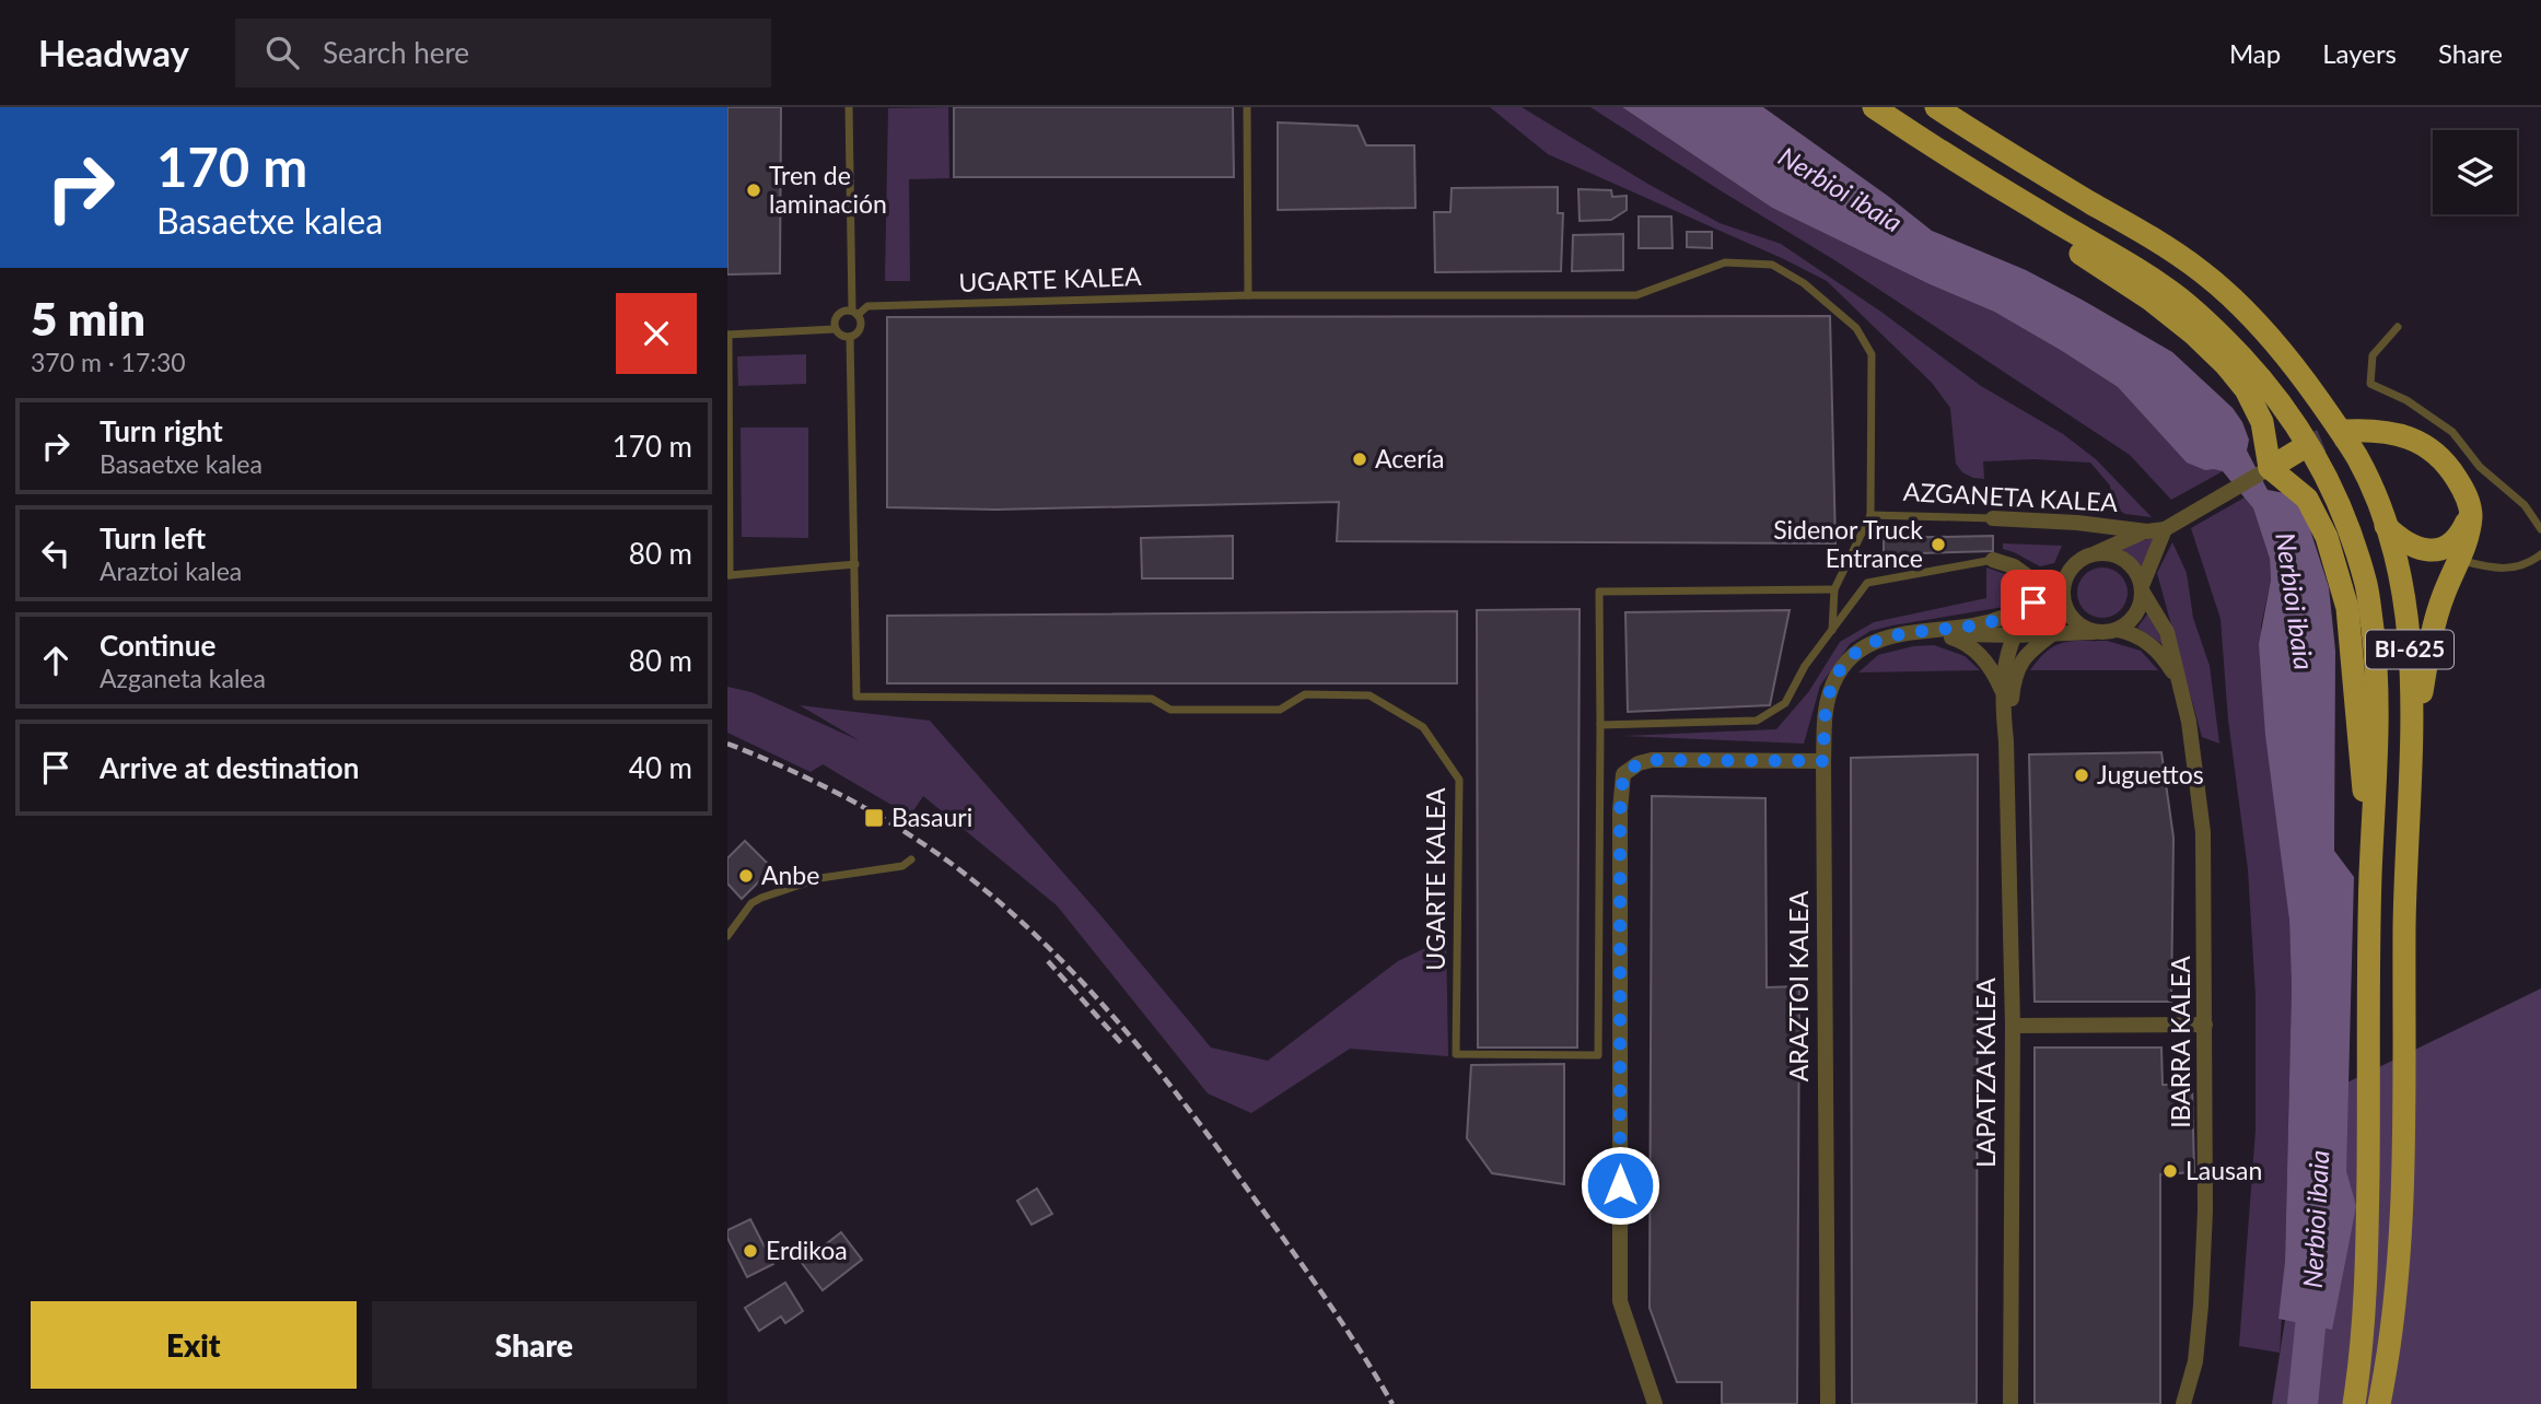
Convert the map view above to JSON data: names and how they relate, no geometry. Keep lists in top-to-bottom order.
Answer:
{
  "streets": {
    "main road": ["BI-625"],
    "street": [
      "AZGANETA KALEA",
      "ARAZTOI KALEA",
      "IBARRA KALEA",
      "LAPATZA KALEA"
    ],
    "lane": ["UGARTE KALEA"]
  },
  "crossings": [
    ["UGARTE KALEA", "AZGANETA KALEA"],
    ["AZGANETA KALEA", "IBARRA KALEA"]
  ],
  "water": ["Nerbioi ibaia"],
  "places": {
    "other": [
      "Tren de laminación",
      "Acería",
      "Sidenor Truck Entrance",
      "Juguettos",
      "Anbe",
      "Lausan",
      "Erdikoa"
    ],
    "transit": ["Basauri"]
  },
  "page": {
    "header": "Headway",
    "search": "Search here",
    "nav": ["Map", "Layers", "Share"],
    "turn": ["170 m", "Basaetxe kalea"],
    "heading": ["5 min", "370 m · 17:30"],
    "list": [
      {
        "name": "Turn right",
        "note": "Basaetxe kalea",
        "value": "170 m"
      },
      {
        "name": "Turn left",
        "note": "Araztoi kalea",
        "value": "80 m"
      },
      {
        "name": "Continue",
        "note": "Azganeta kalea",
        "value": "80 m"
      },
      {
        "name": "Arrive at destination",
        "value": "40 m"
      }
    ],
    "buttons": ["Exit", "Share"]
  }
}
